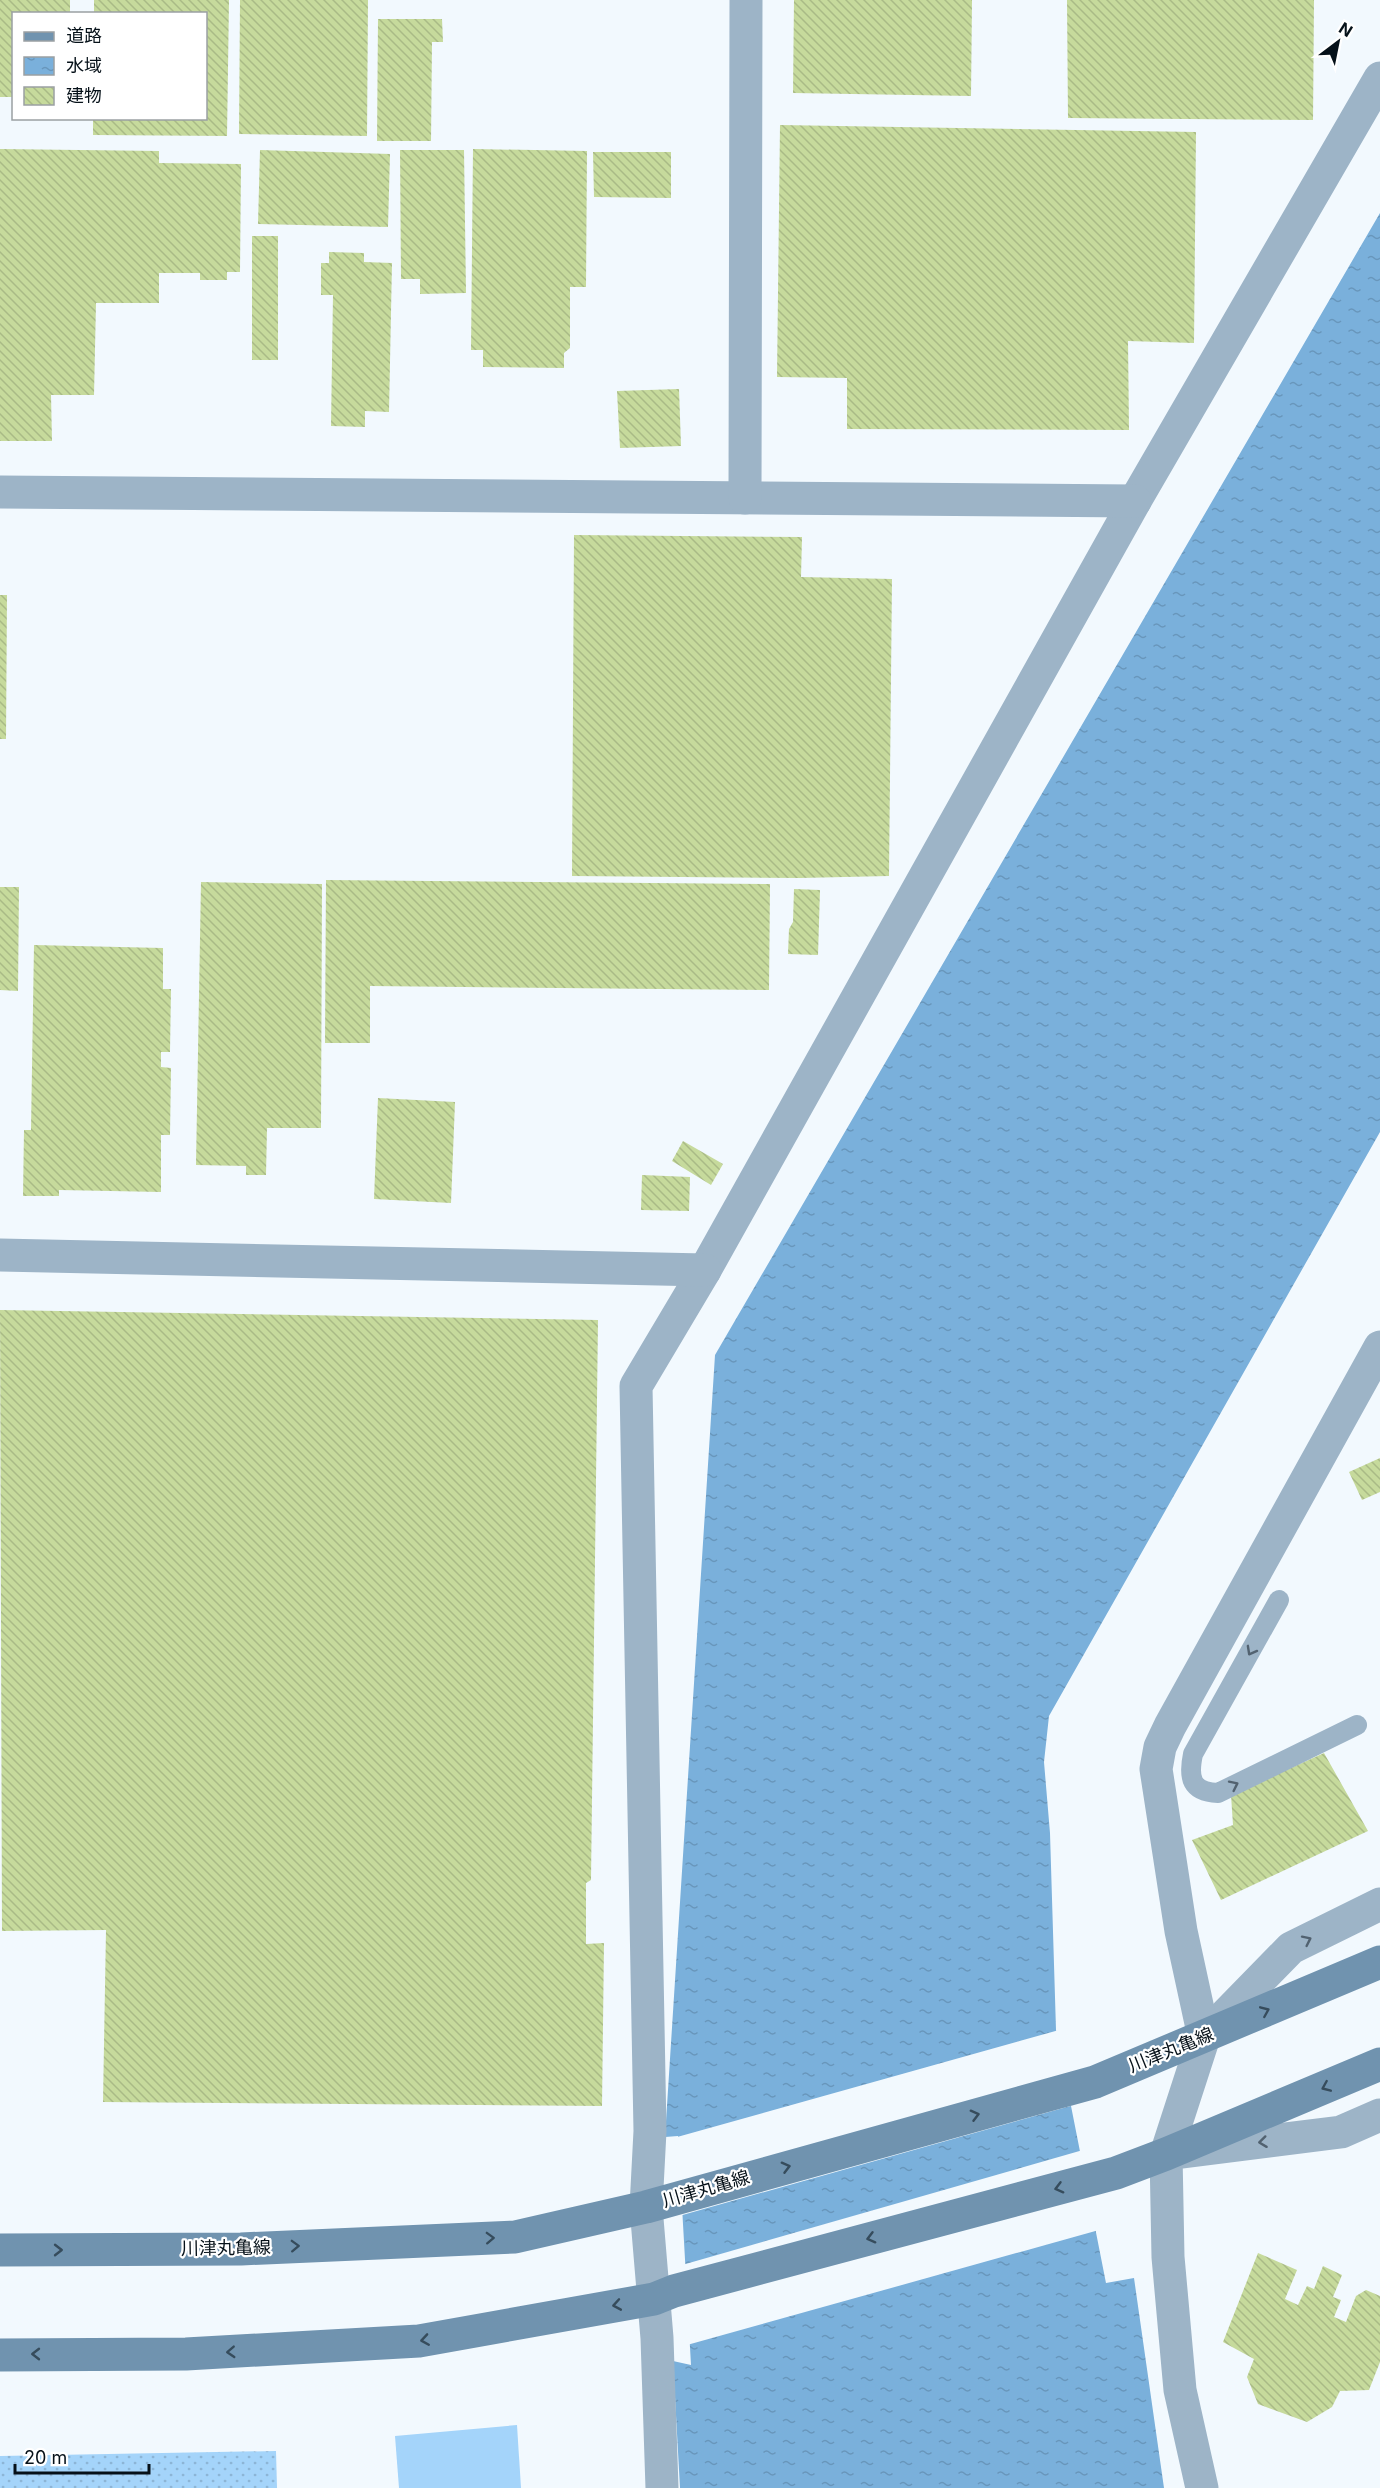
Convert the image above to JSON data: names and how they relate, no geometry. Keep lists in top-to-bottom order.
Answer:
{
  "streets": {
    "main road": ["川津丸亀線"]
  },
  "legend": ["道路", "水域", "建物"],
  "scale_bar": "20 m",
  "north": "top right"
}
